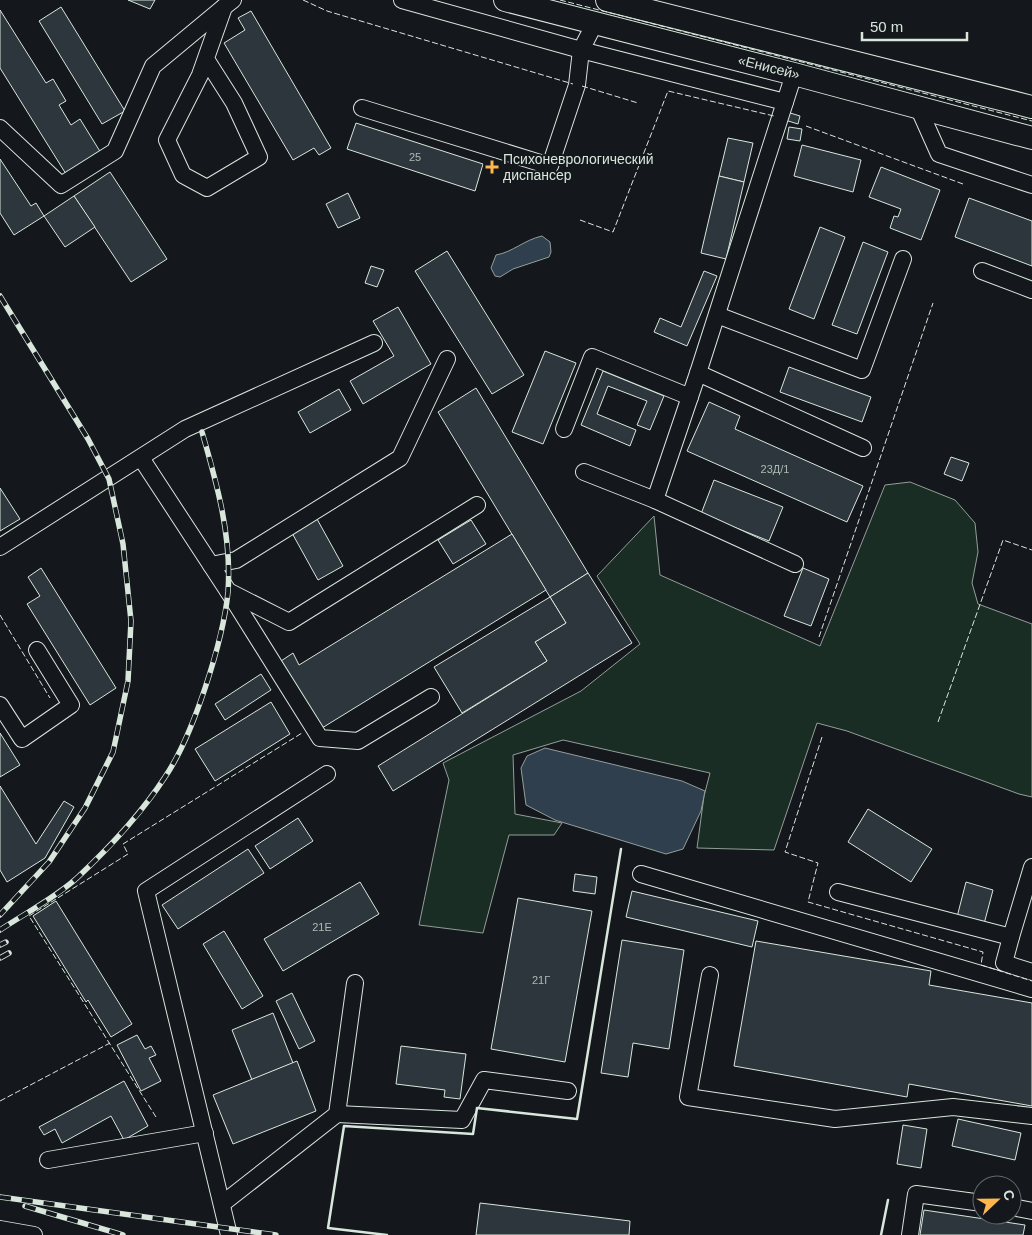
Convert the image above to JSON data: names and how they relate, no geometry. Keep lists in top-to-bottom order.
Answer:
{
  "streets": {
    "highway": ["«Енисей»"]
  },
  "places": {
    "health": ["Психоневрологический диспансер"]
  },
  "house_numbers": [
    "25",
    "23Д/1",
    "21Е",
    "21Г"
  ],
  "scale_bar": "50 m",
  "north": "right"
}
